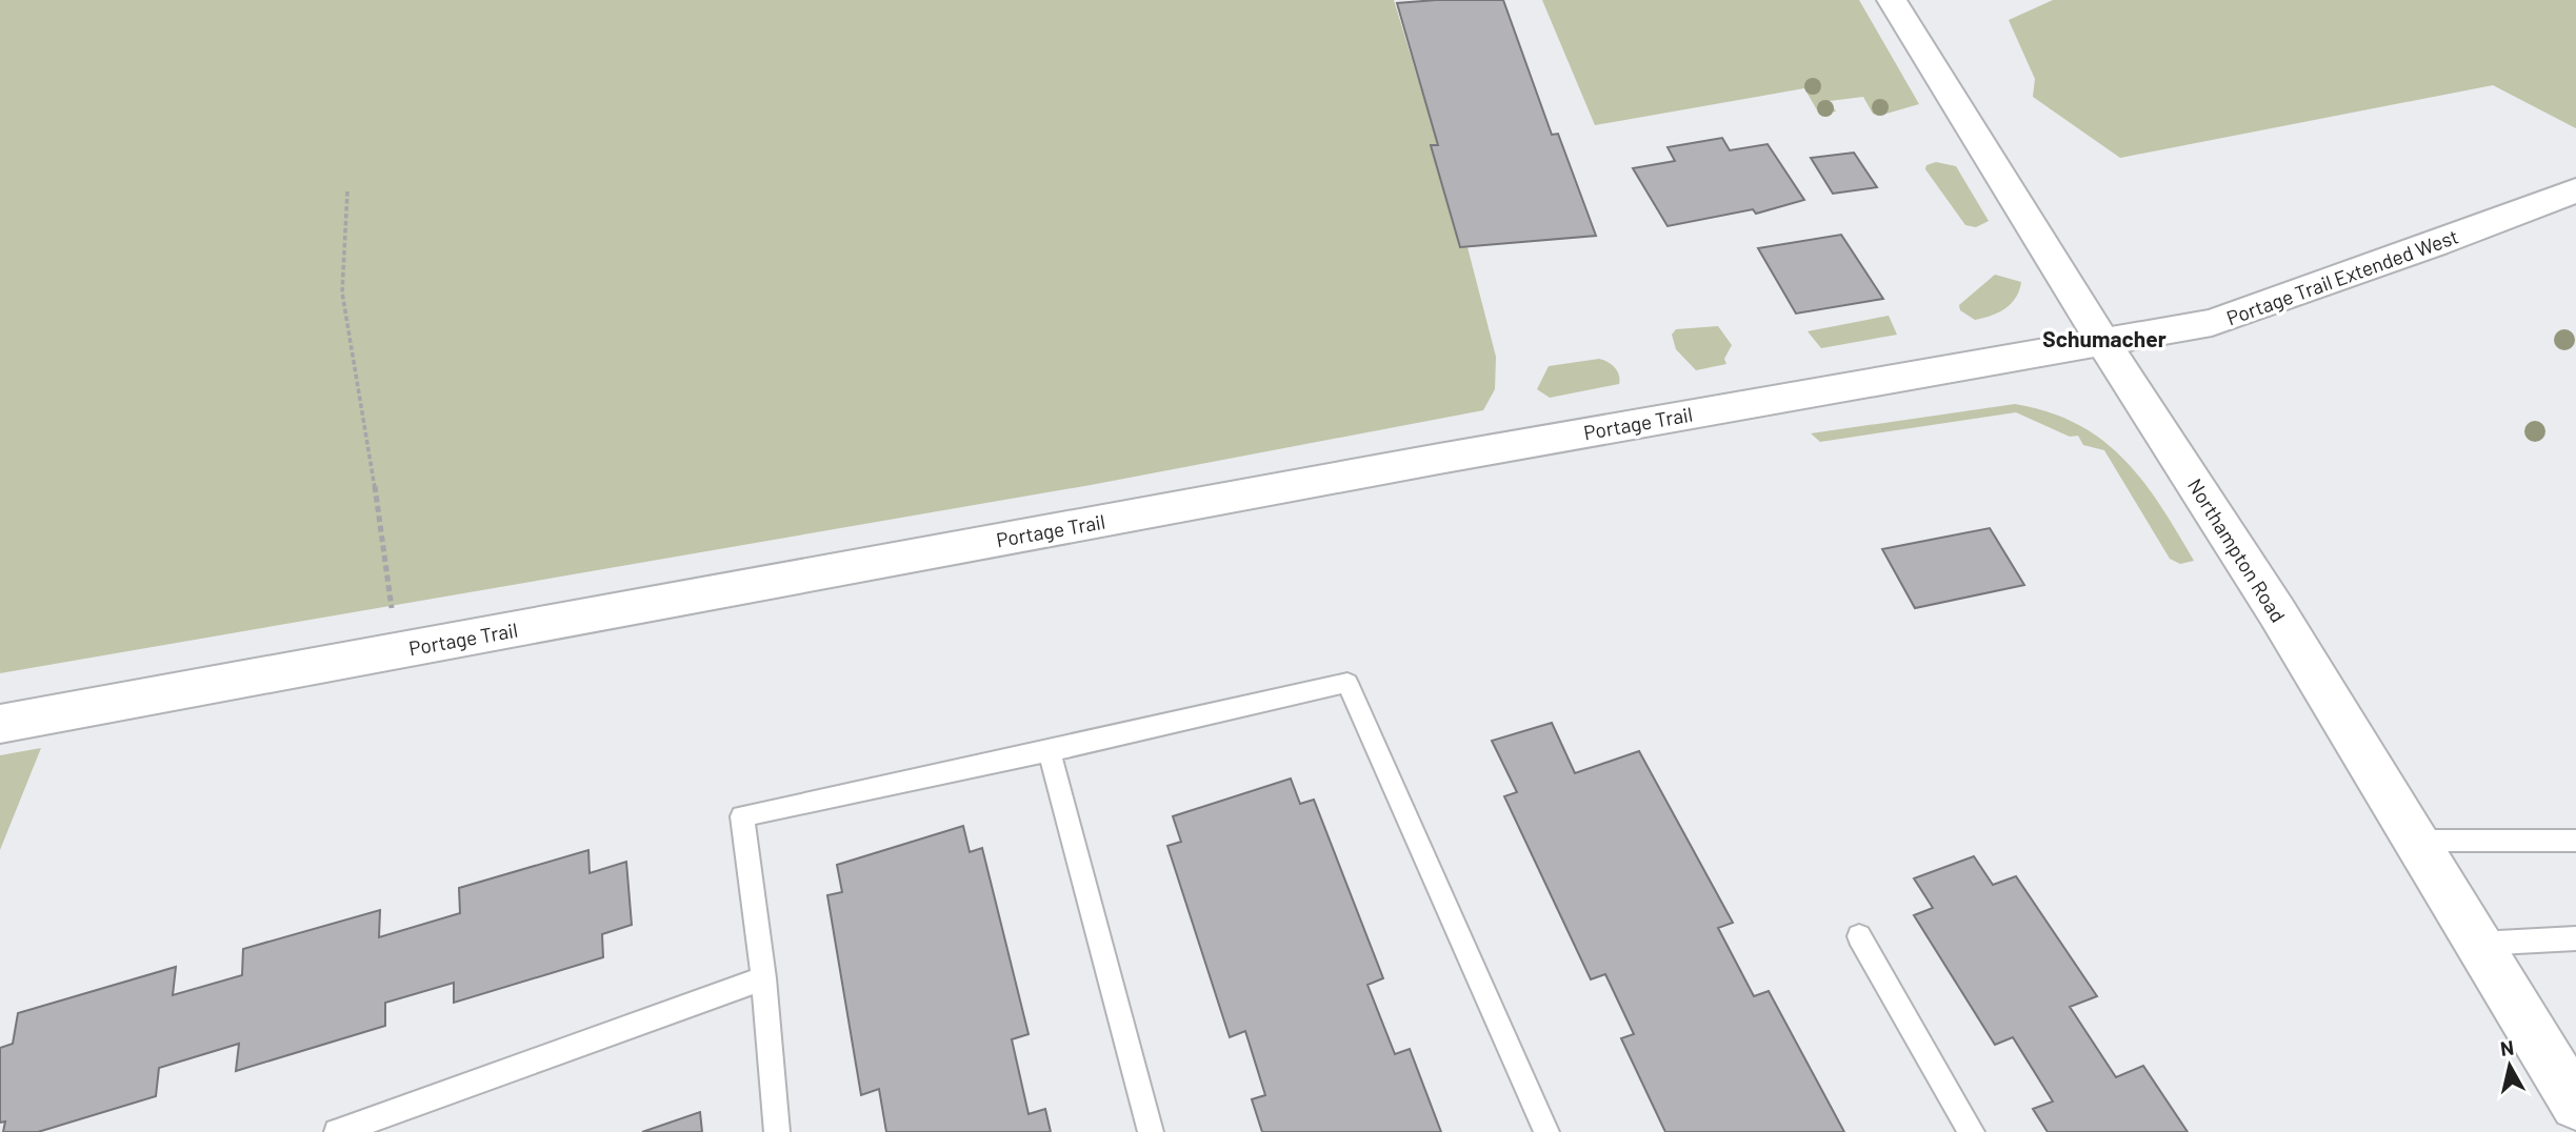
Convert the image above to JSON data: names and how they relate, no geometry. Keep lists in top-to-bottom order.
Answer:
{
  "streets": {
    "main road": ["Portage Trail Extended West", "Portage Trail", "Northampton Road"]
  },
  "crossings": [
    ["Portage Trail Extended West", "Portage Trail"],
    ["Portage Trail Extended West", "Northampton Road"],
    ["Portage Trail", "Northampton Road"]
  ],
  "districts": ["Schumacher"],
  "north": "top"
}
